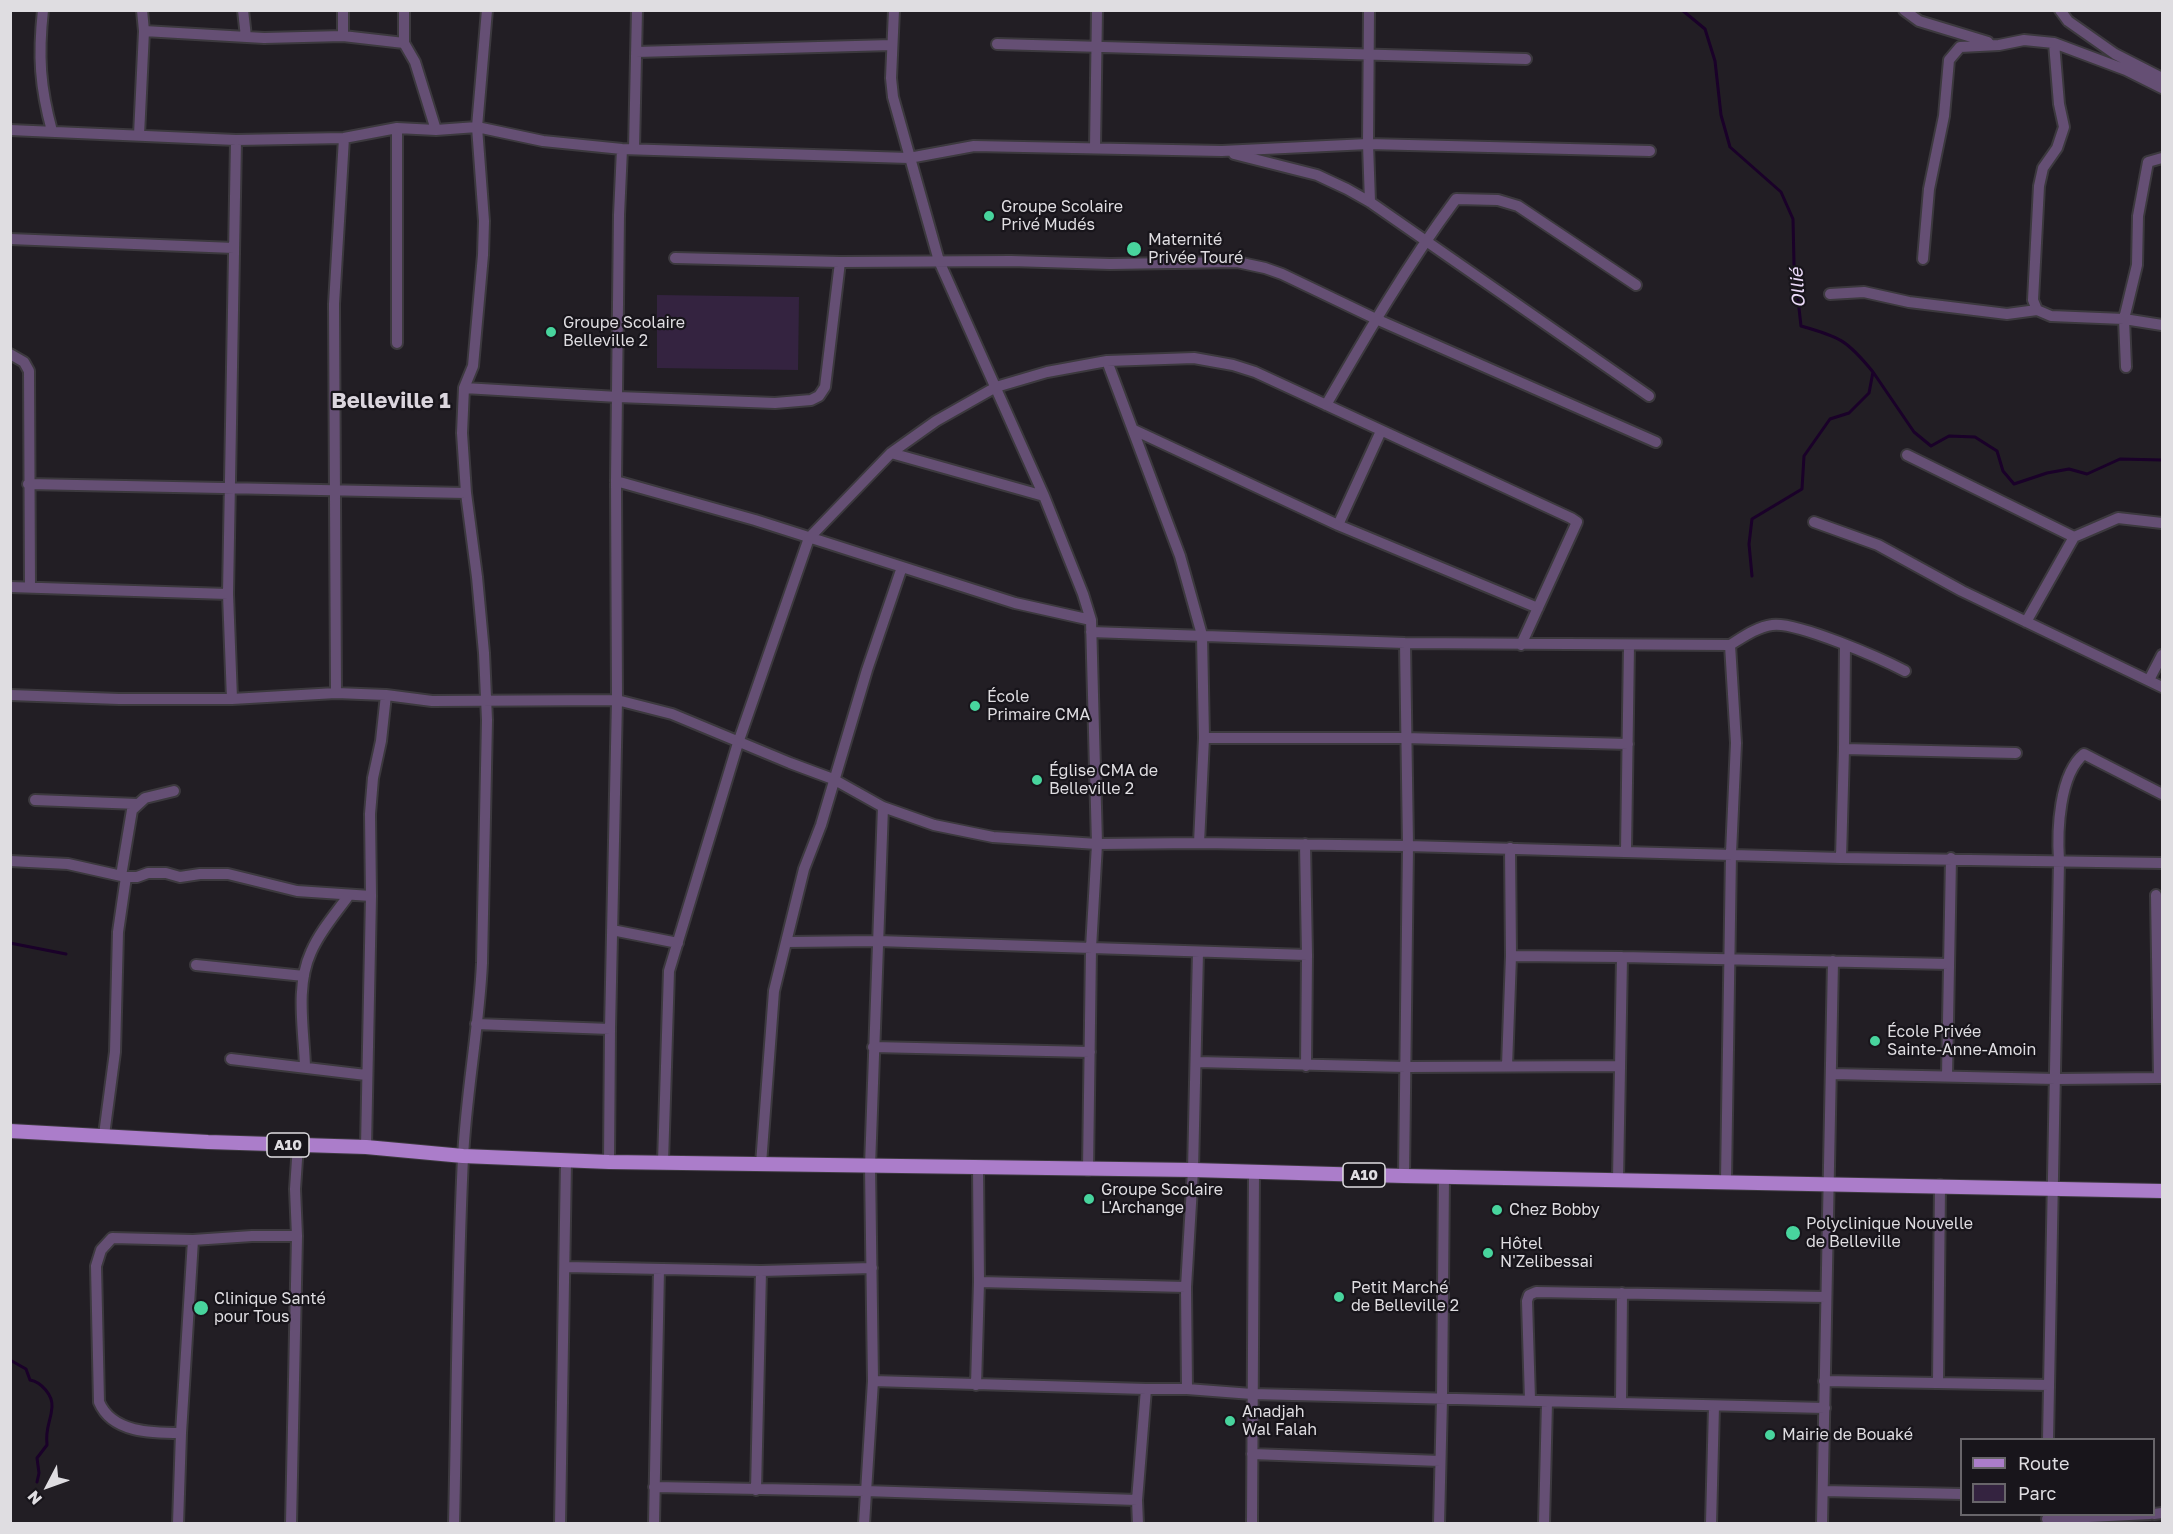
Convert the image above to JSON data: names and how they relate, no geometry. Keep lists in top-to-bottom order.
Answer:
{
  "streets": {
    "main road": ["A10"]
  },
  "districts": ["Belleville 1"],
  "water": ["Ollié"],
  "places": [
    "Groupe Scolaire Privé Mudés",
    "Maternité Privée Touré",
    "Groupe Scolaire Belleville 2",
    "École Primaire CMA",
    "Église CMA de Belleville 2",
    "École Privée Sainte-Anne-Amoin",
    "Groupe Scolaire L'Archange",
    "Chez Bobby",
    "Polyclinique Nouvelle de Belleville",
    "Hôtel N'Zelibessai",
    "Petit Marché de Belleville 2",
    "Clinique Santé pour Tous",
    "Anadjah Wal Falah",
    "Mairie de Bouaké"
  ],
  "legend": ["Route", "Parc"],
  "north": "bottom left"
}
